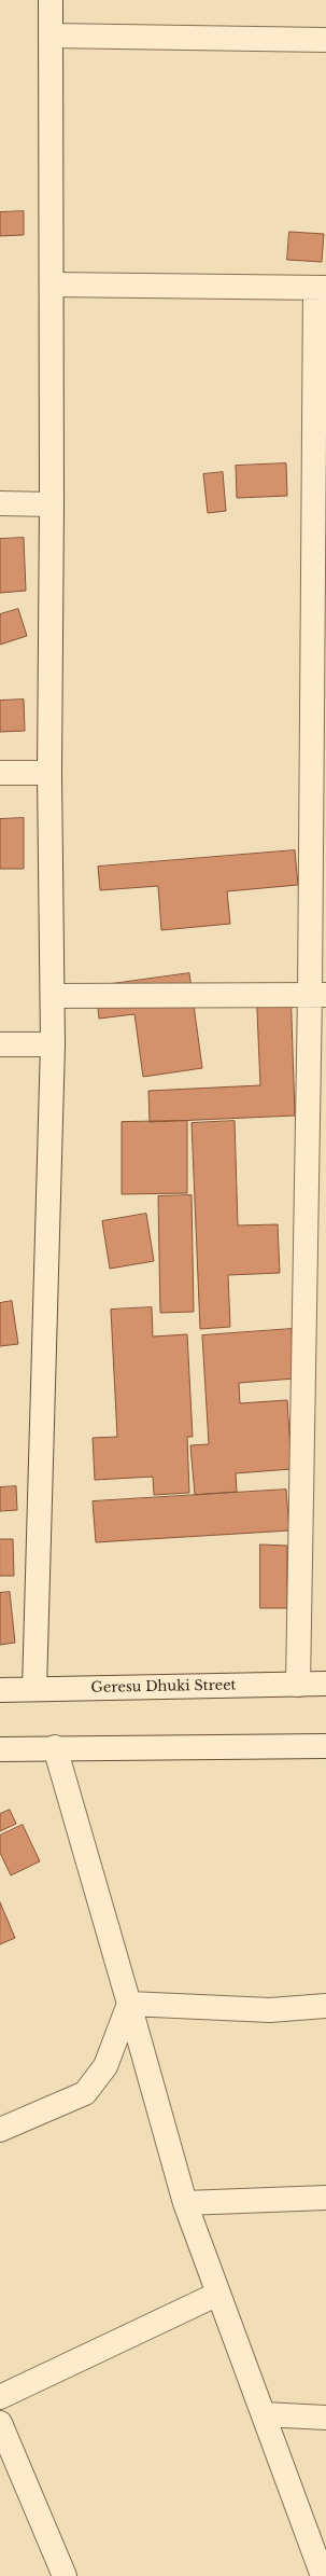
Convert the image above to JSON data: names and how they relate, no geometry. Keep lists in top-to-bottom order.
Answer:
{
  "streets": {
    "street": ["Geresu Dhuki Street"]
  }
}
